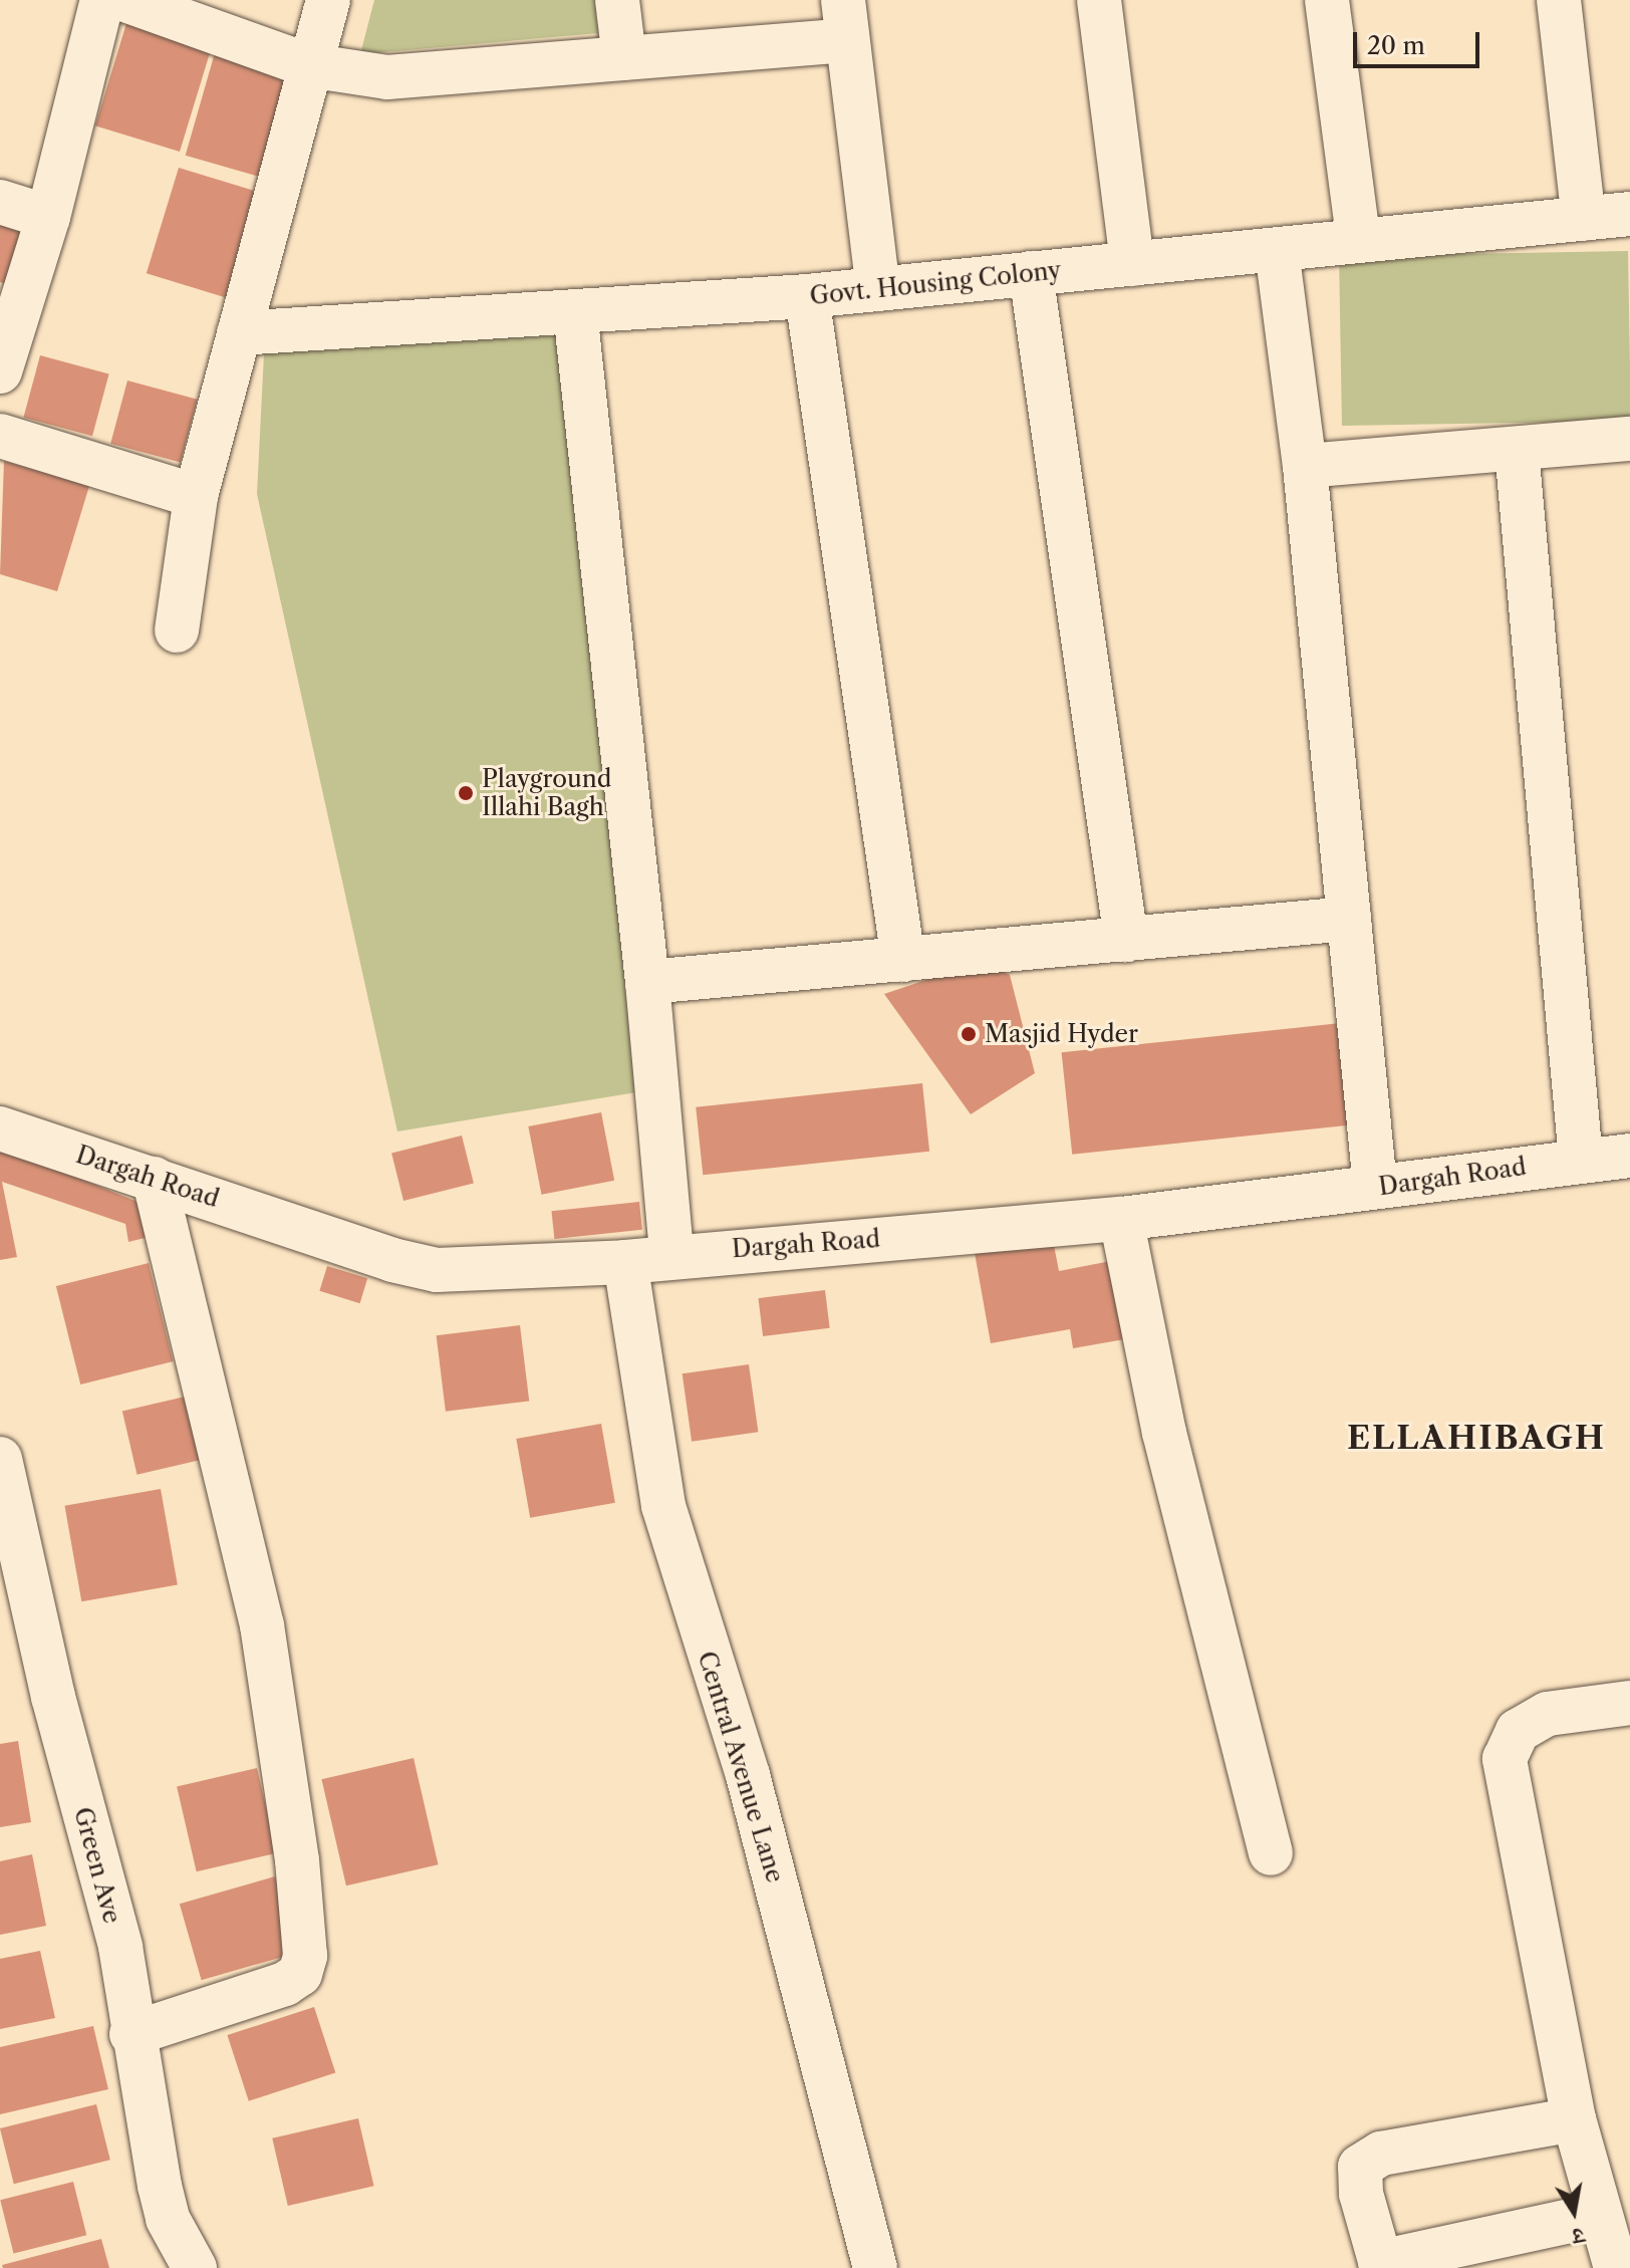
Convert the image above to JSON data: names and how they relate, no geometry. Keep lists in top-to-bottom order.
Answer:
{
  "streets": {
    "street": [
      "Govt. Housing Colony",
      "Dargah Road",
      "Central Avenue Lane",
      "Green Ave"
    ]
  },
  "crossings": [
    ["Dargah Road", "Central Avenue Lane"]
  ],
  "districts": ["ELLAHIBAGH"],
  "places": ["Playground Illahi Bagh", "Masjid Hyder"],
  "scale_bar": "20 m",
  "north": "bottom"
}
